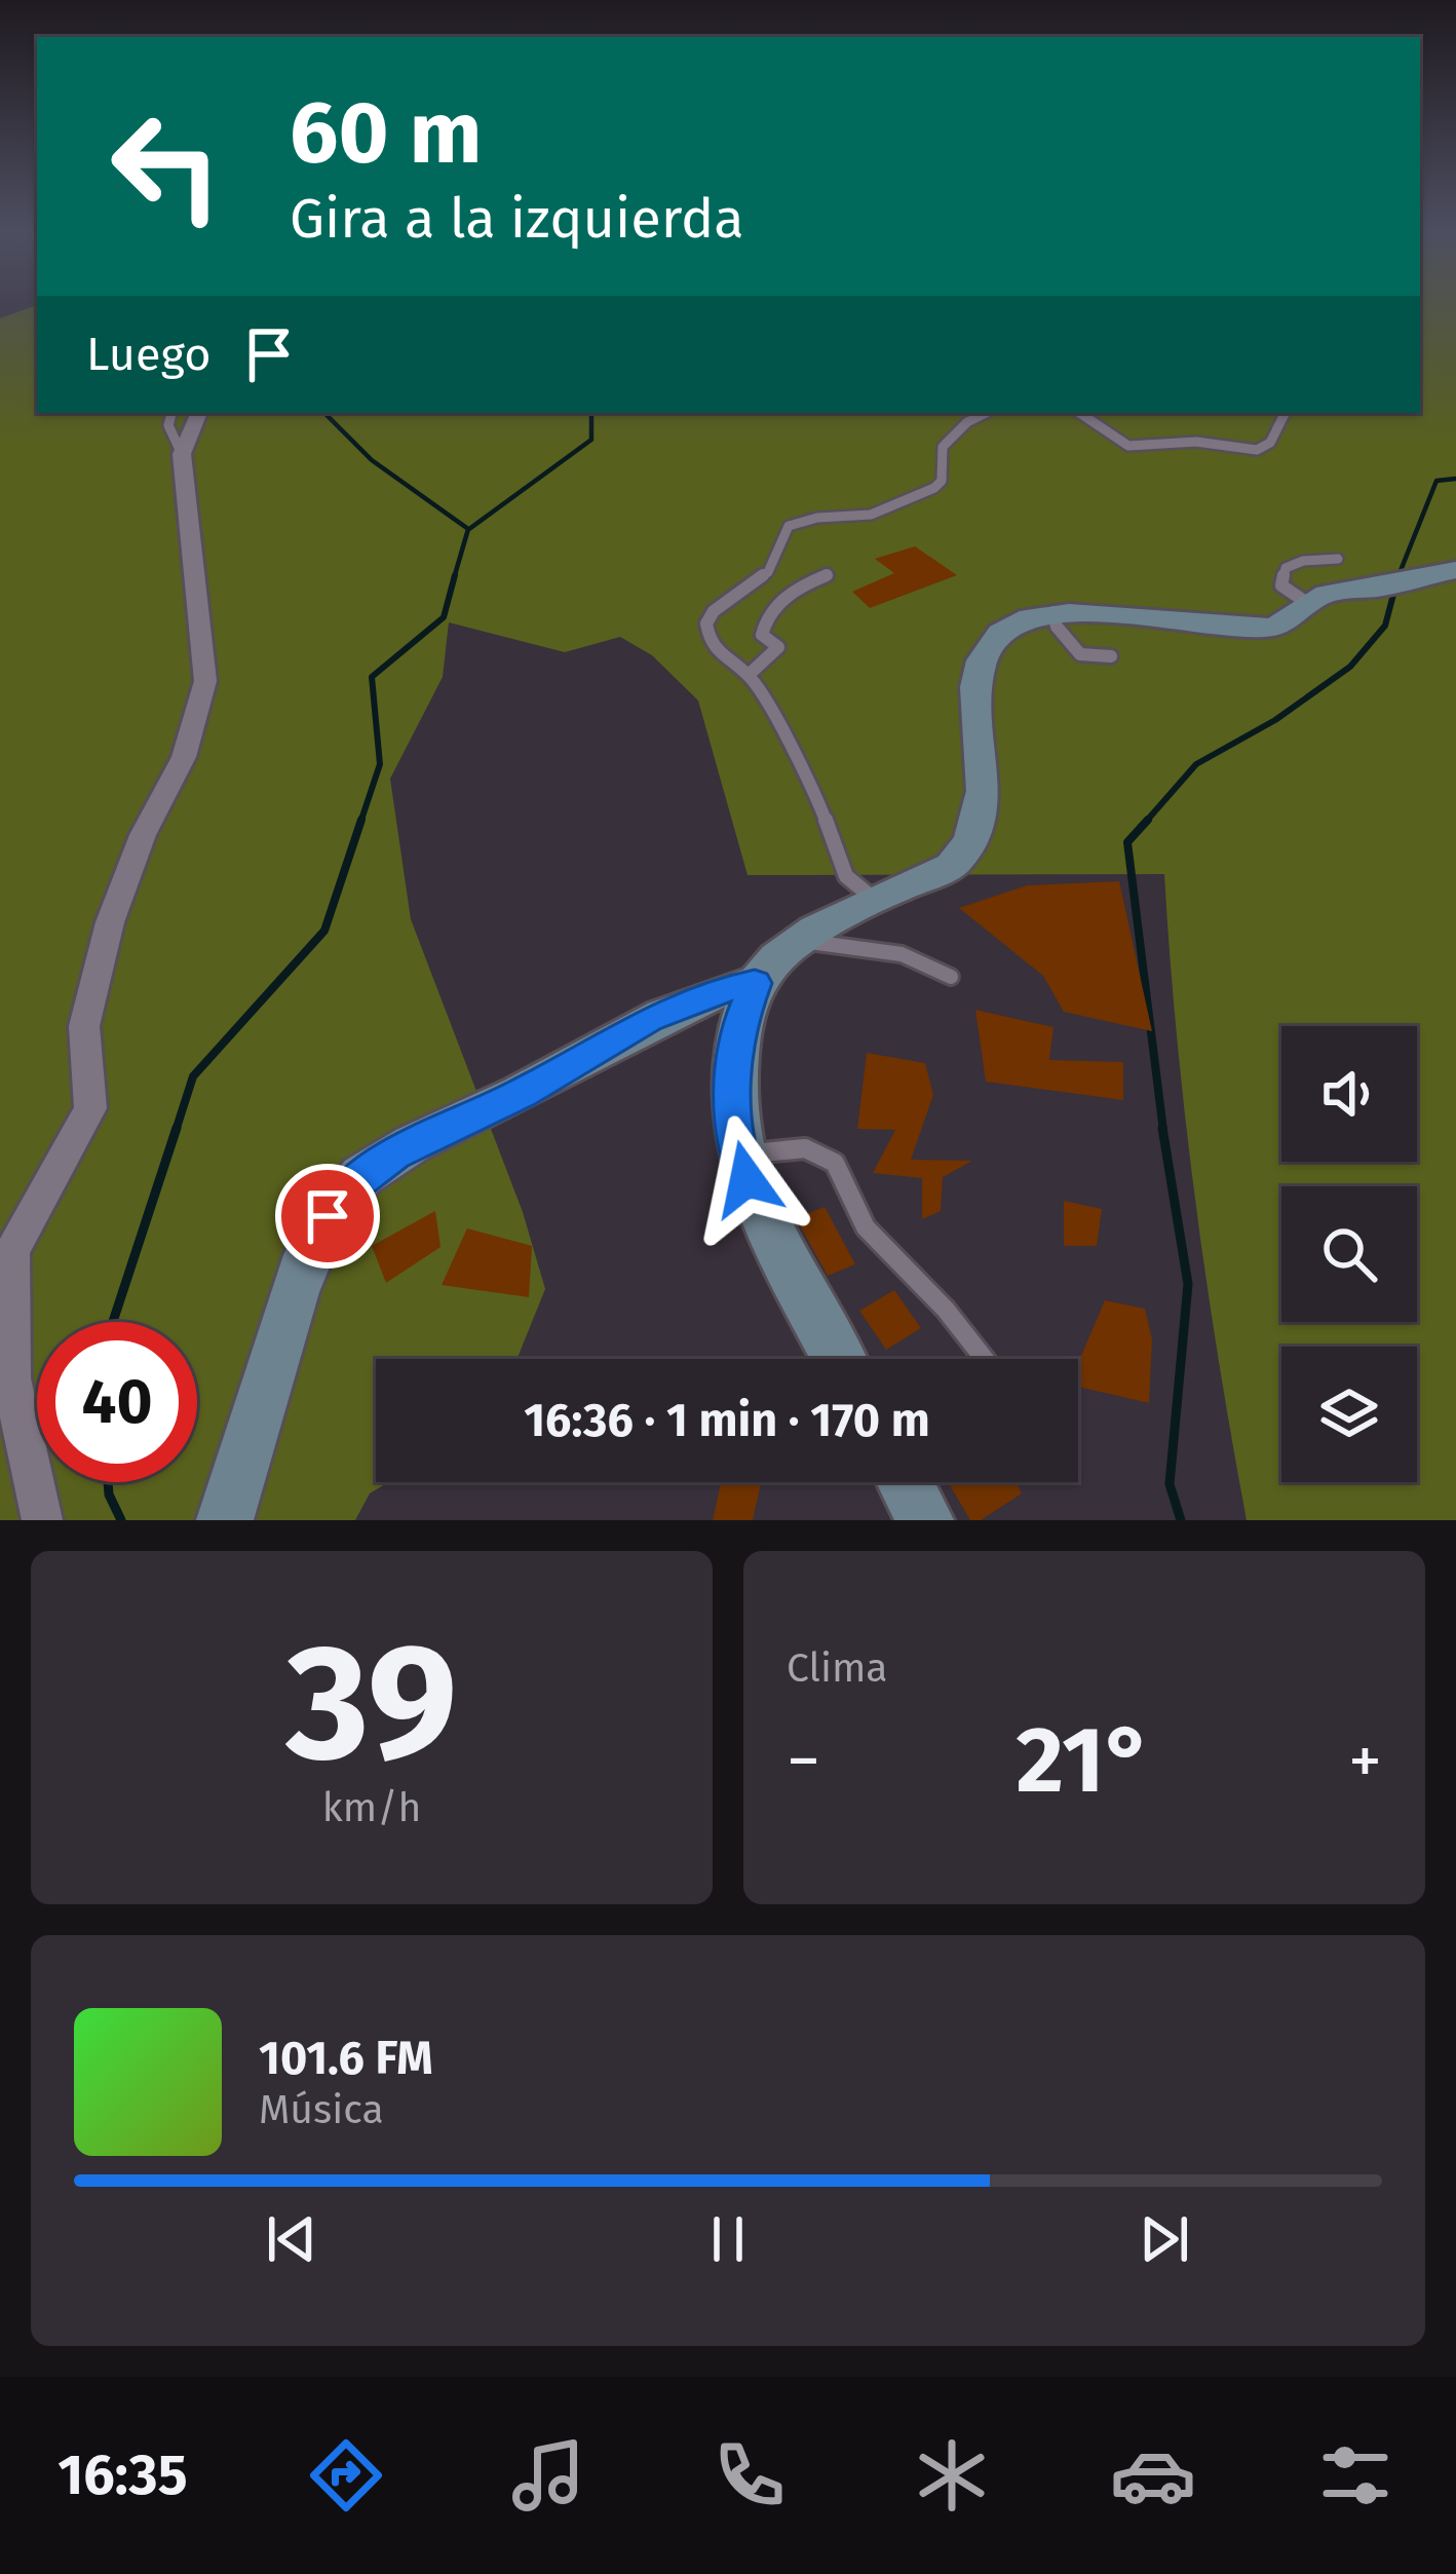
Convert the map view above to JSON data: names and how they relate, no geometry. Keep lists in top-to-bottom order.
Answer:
{
  "page": {
    "turn": ["60 m", "Gira a la izquierda"],
    "then": "Luego",
    "limit": "40",
    "trip": "16:36 · 1 min · 170 m",
    "tile": [
      ["39", "km/h"],
      "Clima"
    ],
    "heat": ["−", "21°", "+"],
    "song": ["101.6 FM", "Música"],
    "tabs": "16:35"
  }
}
